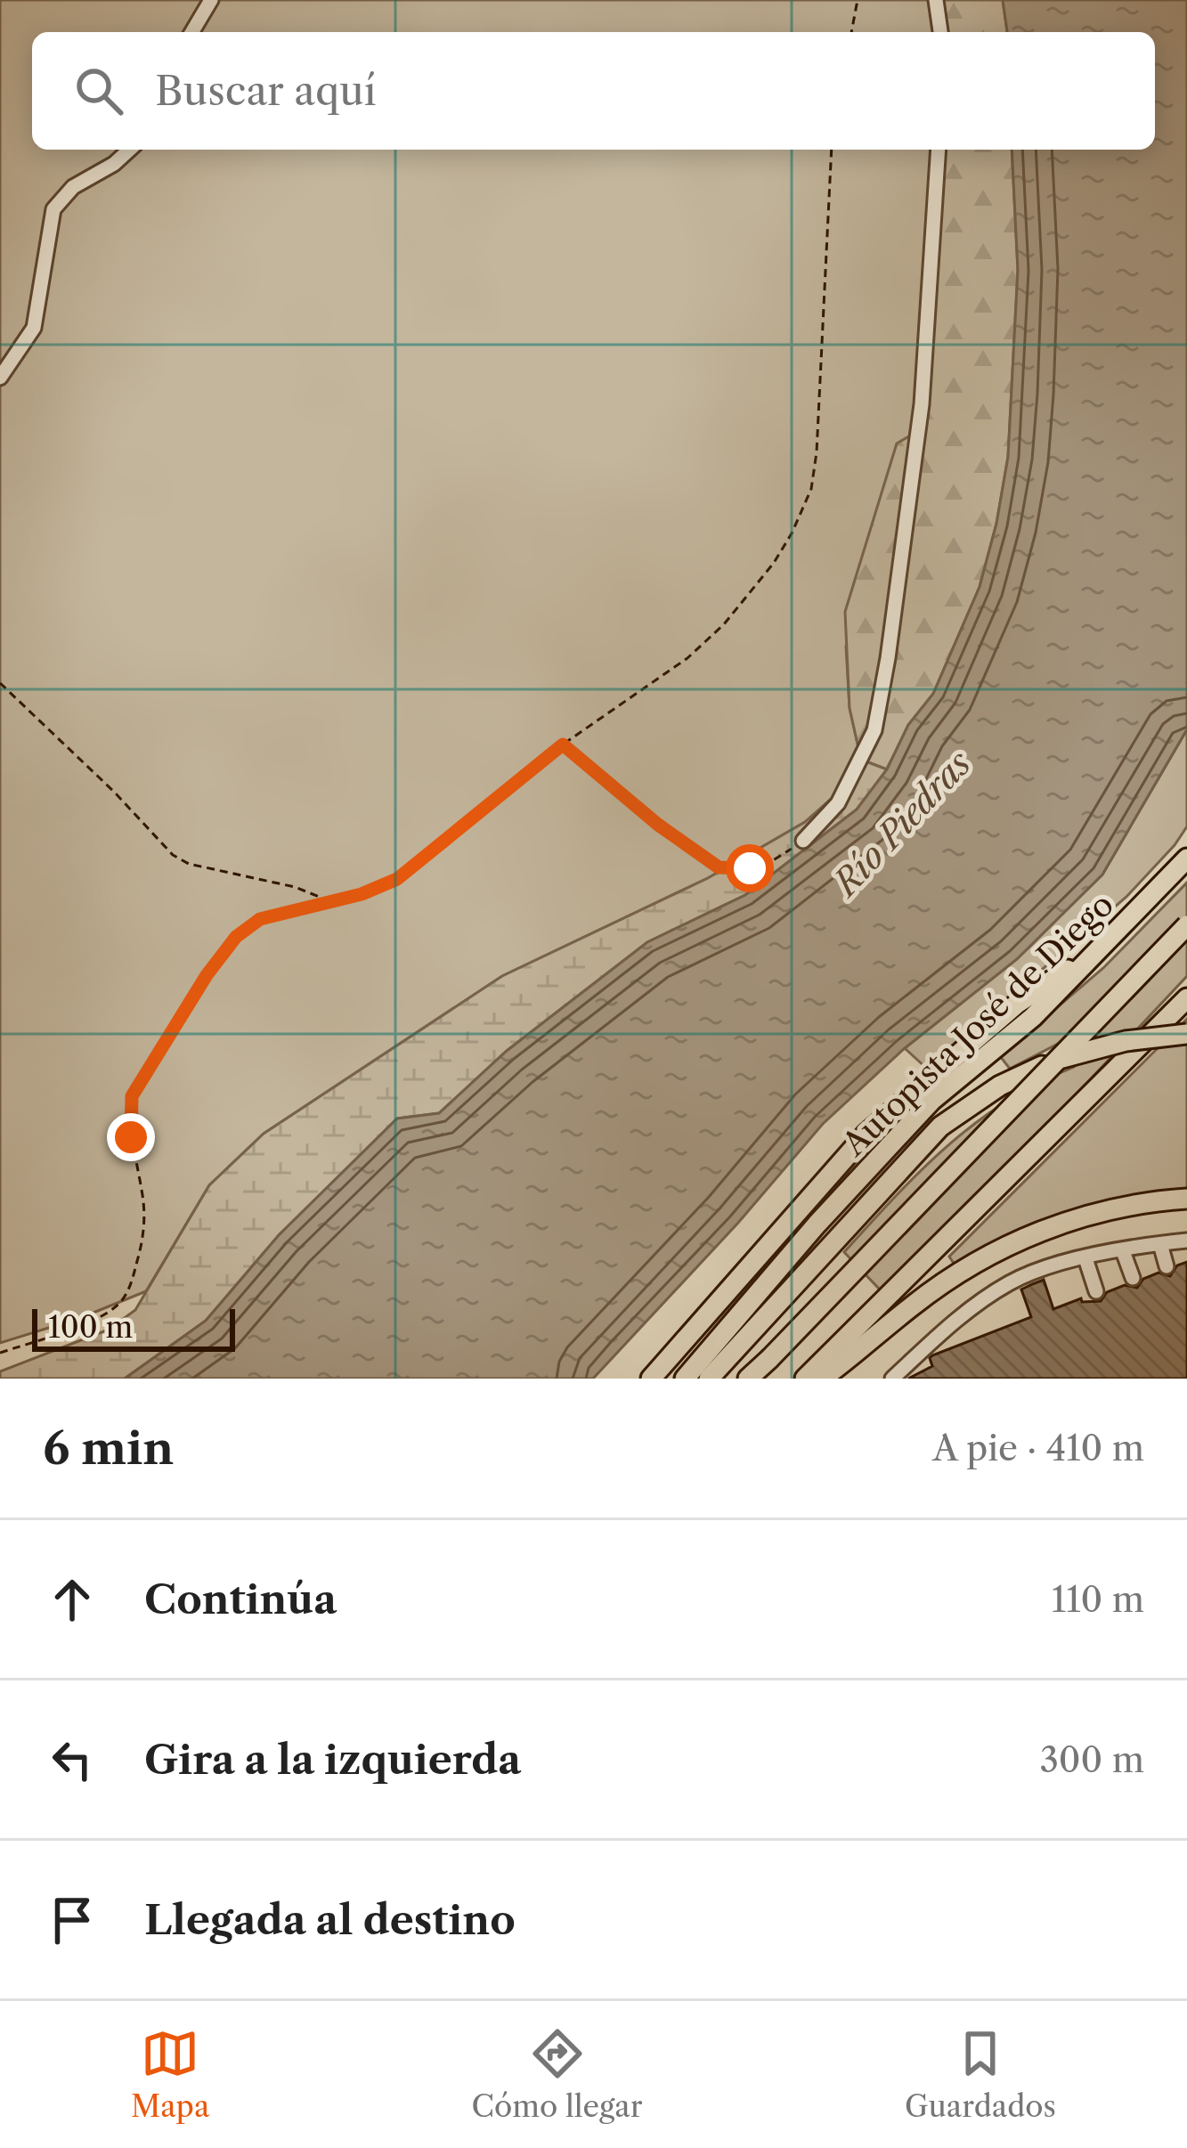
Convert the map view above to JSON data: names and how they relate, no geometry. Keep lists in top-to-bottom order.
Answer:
{
  "streets": {
    "highway": ["Autopista José de Diego"]
  },
  "water": ["Río Piedras"],
  "scale_bar": "100 m",
  "page": {
    "search": "Buscar aquí",
    "scale": "100 m",
    "heading": ["6 min", "A pie · 410 m"],
    "list": [
      ["Continúa", "110 m"],
      ["Gira a la izquierda", "300 m"],
      "Llegada al destino"
    ],
    "nav": ["Mapa", "Cómo llegar", "Guardados"]
  }
}
